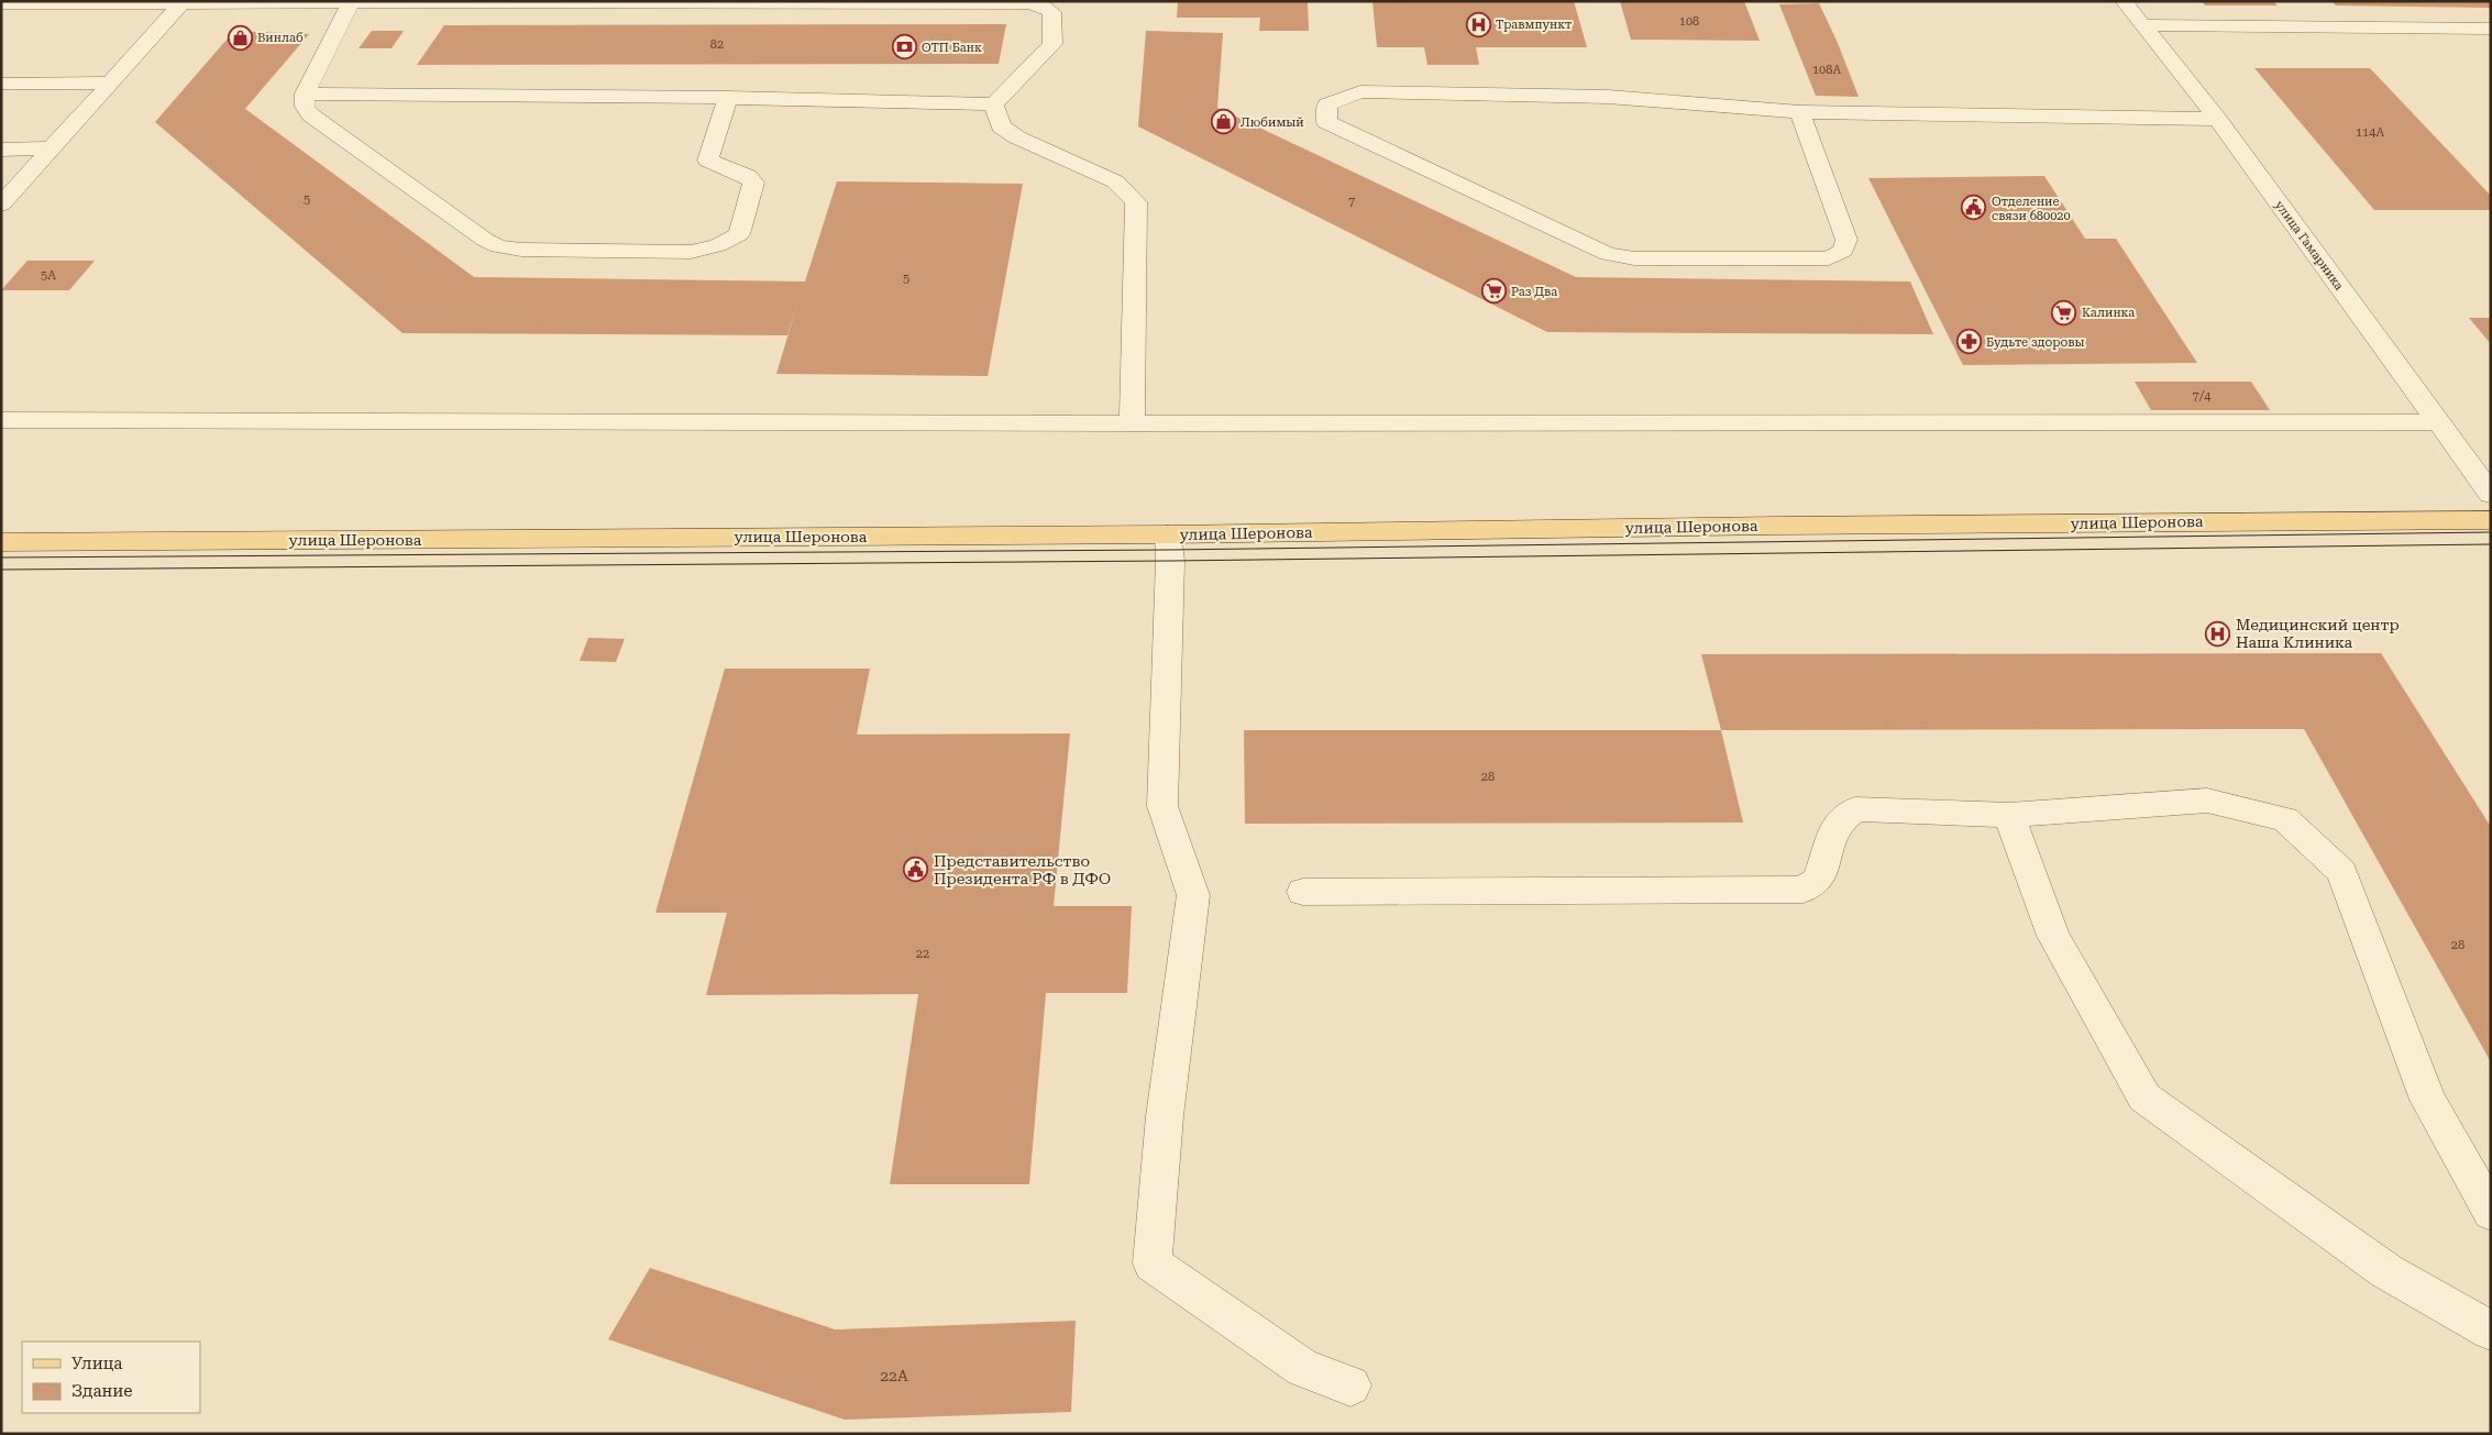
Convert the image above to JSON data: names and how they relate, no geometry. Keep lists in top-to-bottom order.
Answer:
{
  "streets": {
    "main road": ["улица Шеронова"],
    "street": ["улица Гамарника"]
  },
  "places": {
    "hospital": ["Травмпункт", "Медицинский центр Наша Клиника"],
    "shop": ["Винлаб", "Любимый"],
    "bank": ["ОТП Банк"],
    "public building": ["Отделение связи 680020", "Представительство Президента РФ в ДФО"],
    "supermarket": ["Раз Два", "Калинка"],
    "pharmacy": ["Будьте здоровы"]
  },
  "house_numbers": [
    "108",
    "82",
    "108А",
    "114А",
    "5",
    "7",
    "5А",
    "5",
    "7/4",
    "28",
    "28",
    "22",
    "22А"
  ],
  "legend": ["Улица", "Здание"]
}
